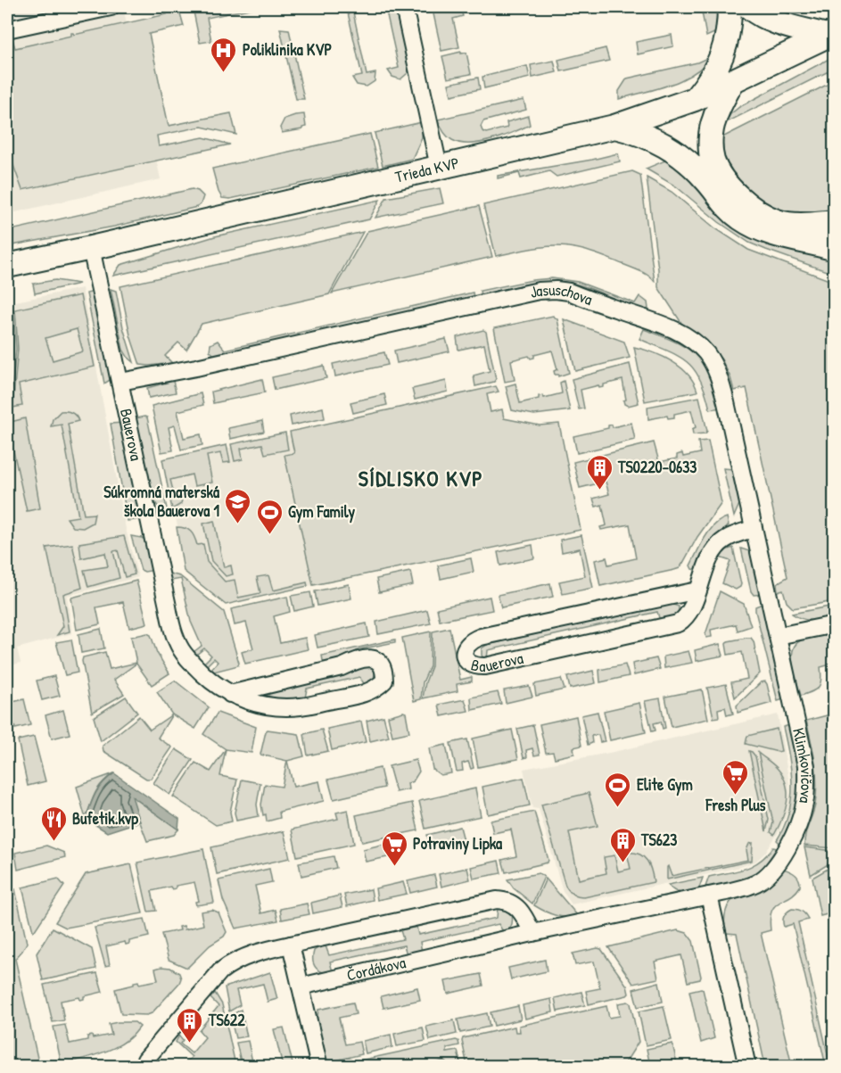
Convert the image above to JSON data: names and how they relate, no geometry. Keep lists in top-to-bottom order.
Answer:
{
  "streets": {
    "street": [
      "Trieda KVP",
      "Jasuschova",
      "Bauerova",
      "Klimkovičova",
      "Čordákova"
    ]
  },
  "crossings": [
    ["Trieda KVP", "Bauerova"],
    ["Jasuschova", "Bauerova"],
    ["Jasuschova", "Klimkovičova"],
    ["Klimkovičova", "Čordákova"]
  ],
  "districts": ["SÍDLISKO KVP"],
  "places": {
    "hospital": ["Poliklinika KVP"],
    "building": ["TS0220-0633", "TS623", "TS622"],
    "school or university": ["Súkromná materská škola Bauerova 1"],
    "sports": ["Gym Family", "Elite Gym"],
    "supermarket": ["Fresh Plus", "Potraviny Lipka"],
    "restaurant": ["Bufetik.kvp"]
  }
}
